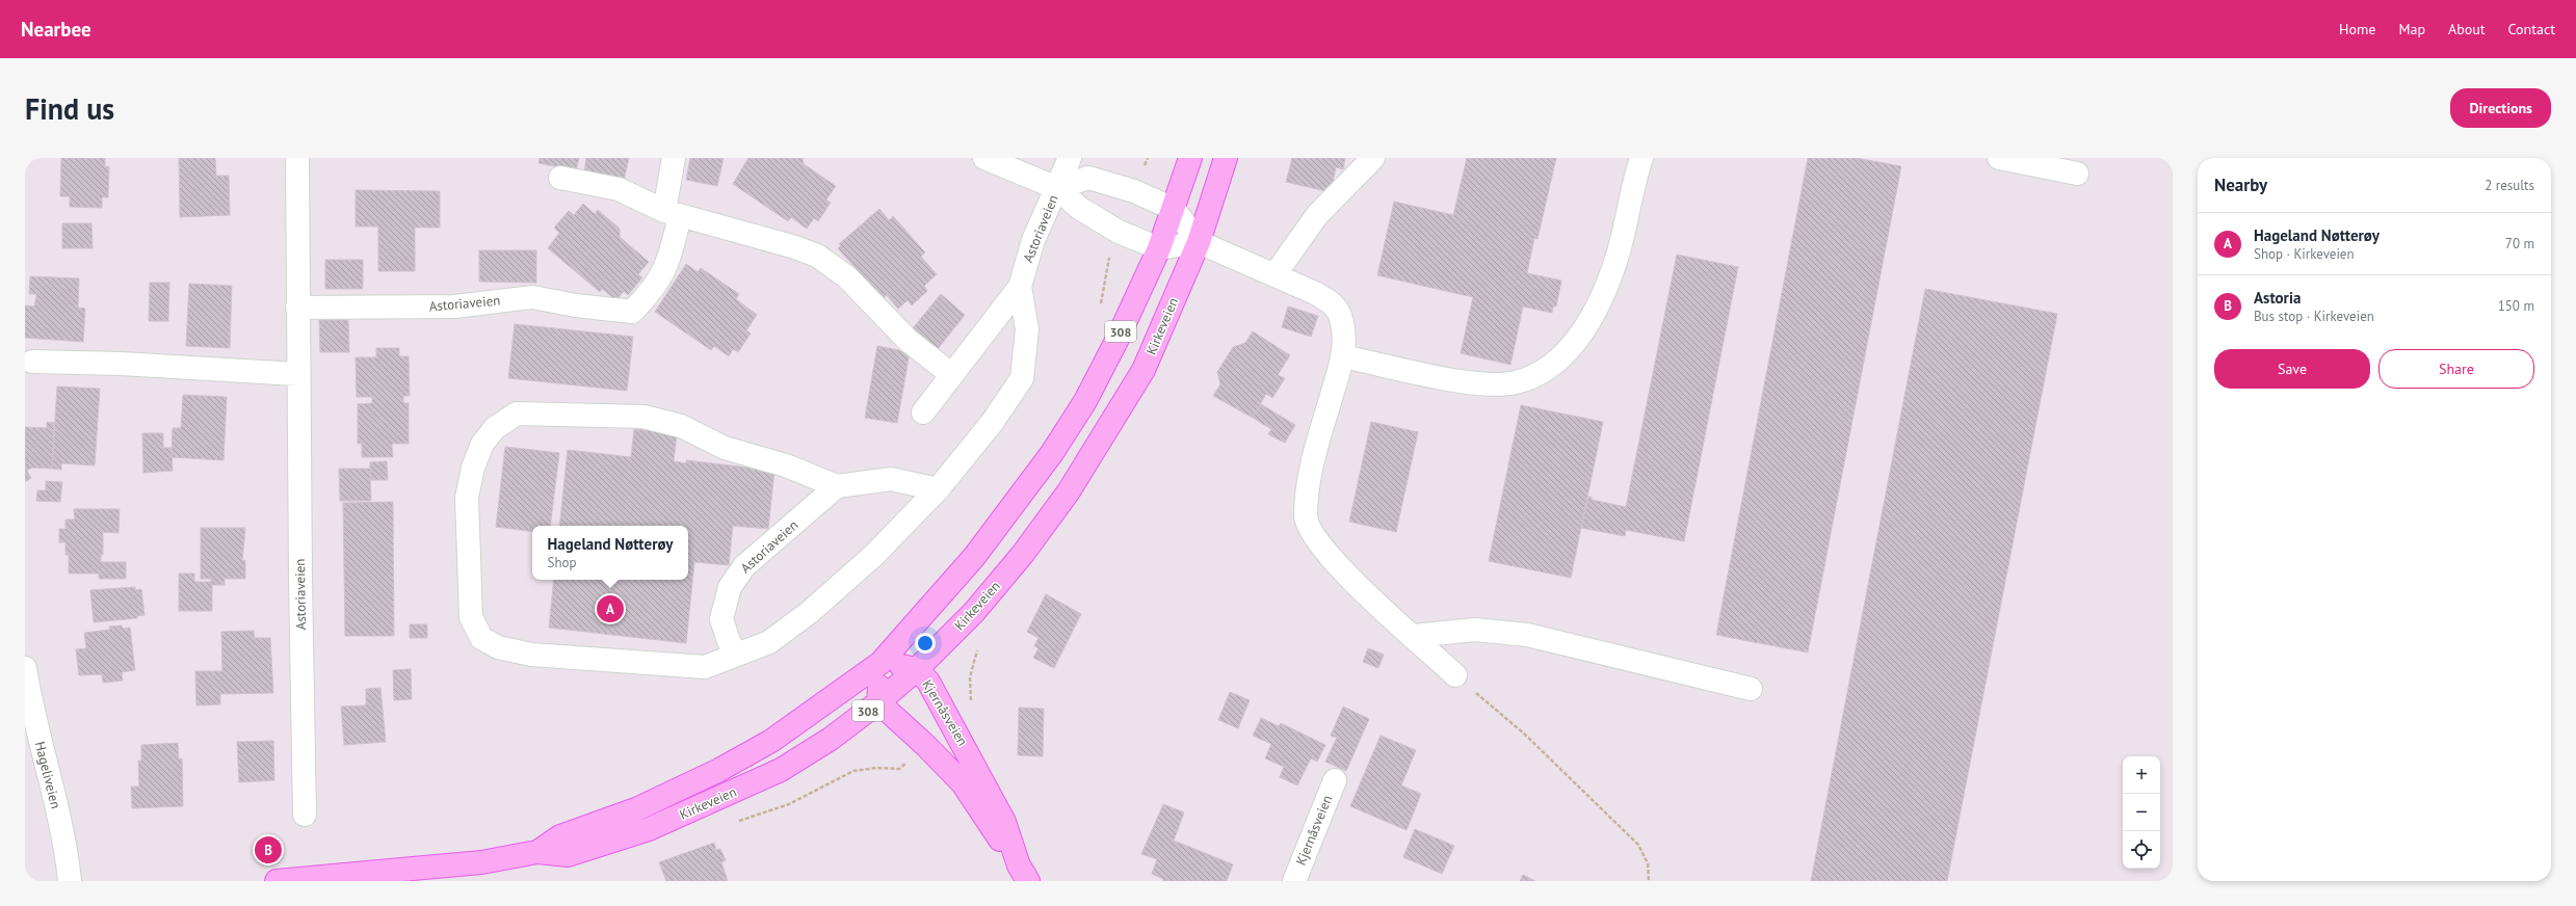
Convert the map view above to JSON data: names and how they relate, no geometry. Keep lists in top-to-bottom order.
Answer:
{
  "streets": {
    "main road": ["Kirkeveien", "308", "Kjernåsveien"],
    "street": ["Astoriaveien", "Hageliveien"]
  },
  "crossings": [
    ["Astoriaveien", "Kirkeveien"],
    ["Kirkeveien", "Kjernåsveien"]
  ],
  "page": {
    "header": "Nearbee",
    "nav": [
      "Home",
      "Map",
      "About",
      "Contact"
    ],
    "buttons": [
      "Directions",
      ["Save", "Share"]
    ],
    "title": "Find us",
    "heading": ["Nearby", "2 results"],
    "list": [
      {
        "mark": "A",
        "name": "Hageland Nøtterøy",
        "note": "Shop · Kirkeveien",
        "value": "70 m"
      },
      {
        "mark": "B",
        "name": "Astoria",
        "note": "Bus stop · Kirkeveien",
        "value": "150 m"
      }
    ],
    "popup": ["Hageland Nøtterøy", "Shop"],
    "pins": ["A", "B"],
    "map_buttons": ["+", "−"]
  }
}
